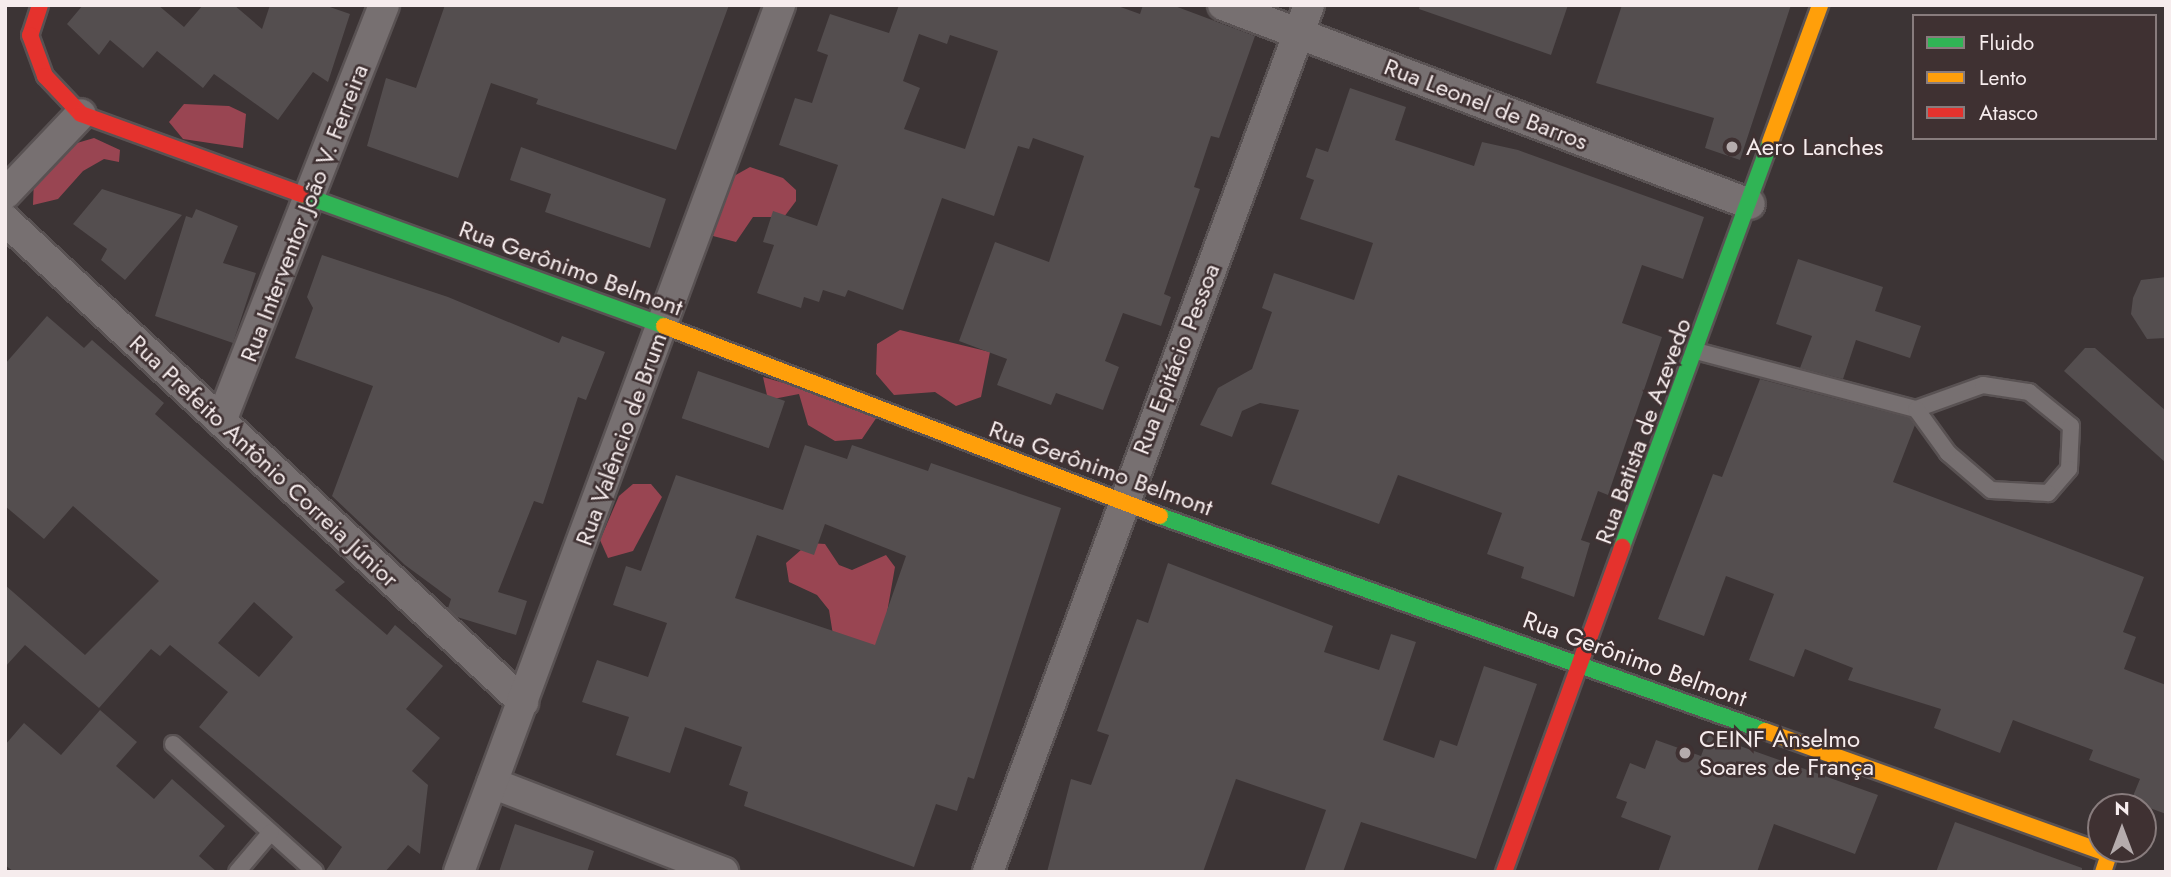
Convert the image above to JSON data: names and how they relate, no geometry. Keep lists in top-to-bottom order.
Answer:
{
  "streets": {
    "street": [
      "Rua Leonel de Barros",
      "Rua Interventor João V. Ferreira",
      "Rua Gerônimo Belmont",
      "Rua Epitácio Pessoa",
      "Rua Batista de Azevedo",
      "Rua Valêncio de Brum",
      "Rua Prefeito Antônio Correia Júnior"
    ]
  },
  "crossings": [
    ["Rua Leonel de Barros", "Rua Epitácio Pessoa"],
    ["Rua Leonel de Barros", "Rua Batista de Azevedo"],
    ["Rua Interventor João V. Ferreira", "Rua Gerônimo Belmont"],
    ["Rua Interventor João V. Ferreira", "Rua Prefeito Antônio Correia Júnior"],
    ["Rua Gerônimo Belmont", "Rua Epitácio Pessoa"],
    ["Rua Gerônimo Belmont", "Rua Batista de Azevedo"],
    ["Rua Gerônimo Belmont", "Rua Valêncio de Brum"],
    ["Rua Valêncio de Brum", "Rua Prefeito Antônio Correia Júnior"]
  ],
  "places": ["Aero Lanches", "CEINF Anselmo Soares de França"],
  "legend": ["Fluido", "Lento", "Atasco"],
  "north": "top"
}
